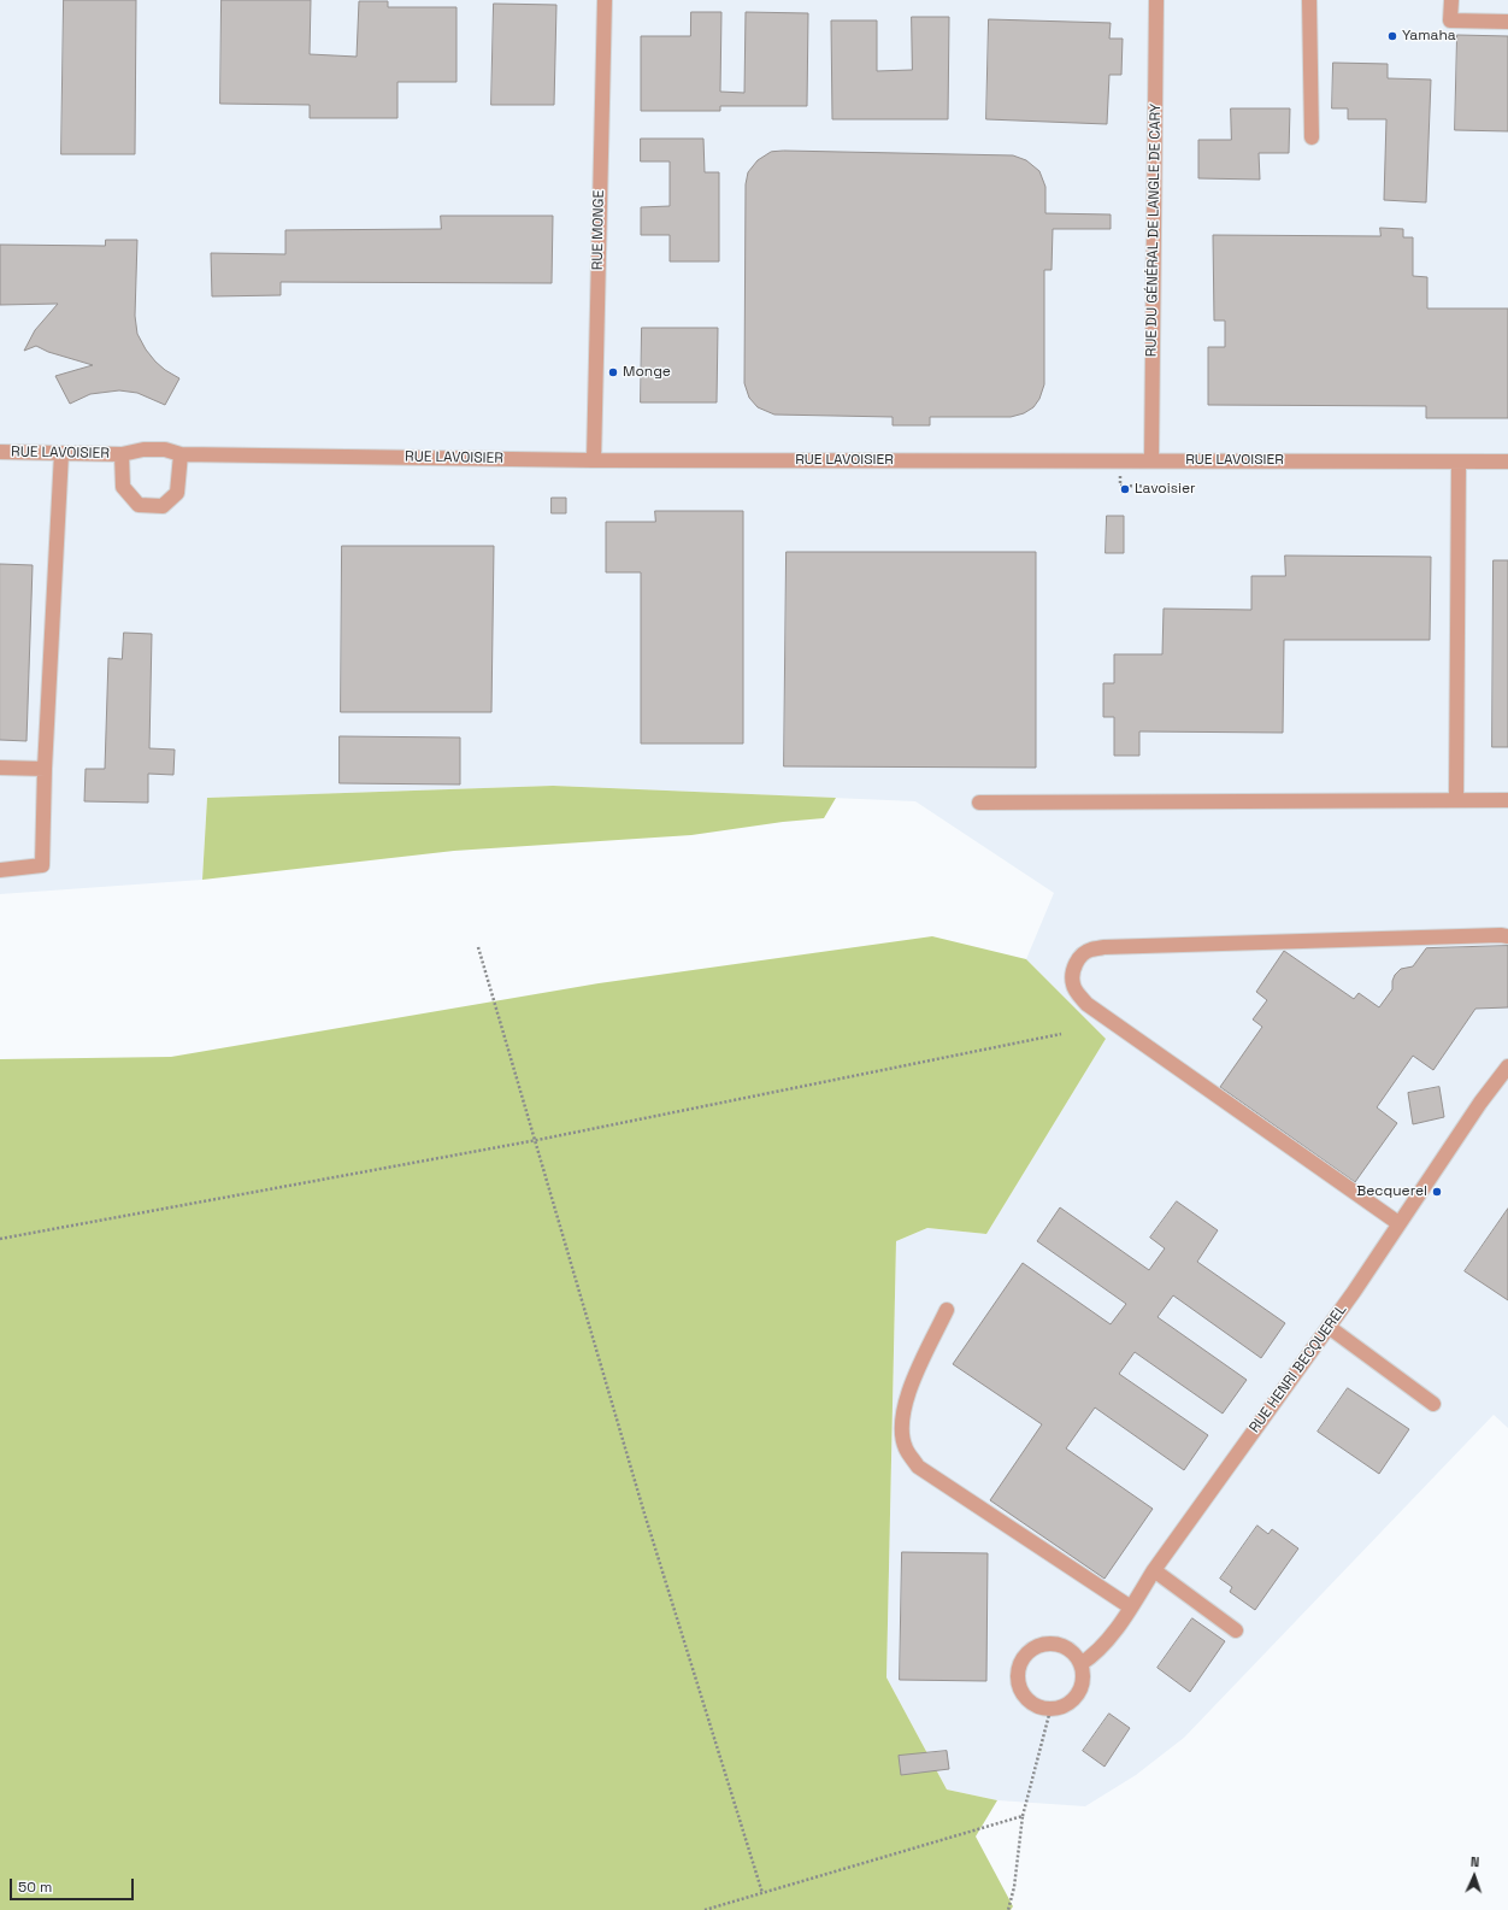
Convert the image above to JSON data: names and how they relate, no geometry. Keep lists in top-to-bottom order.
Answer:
{
  "streets": {
    "street": [
      "RUE MONGE",
      "RUE DU GÉNÉRAL DE LANGLE DE CARY",
      "RUE LAVOISIER",
      "RUE HENRI BECQUEREL"
    ]
  },
  "crossings": [
    ["RUE MONGE", "RUE LAVOISIER"],
    ["RUE DU GÉNÉRAL DE LANGLE DE CARY", "RUE LAVOISIER"]
  ],
  "places": [
    "Yamaha",
    "Monge",
    "Lavoisier",
    "Becquerel"
  ],
  "scale_bar": "50 m",
  "north": "top"
}
